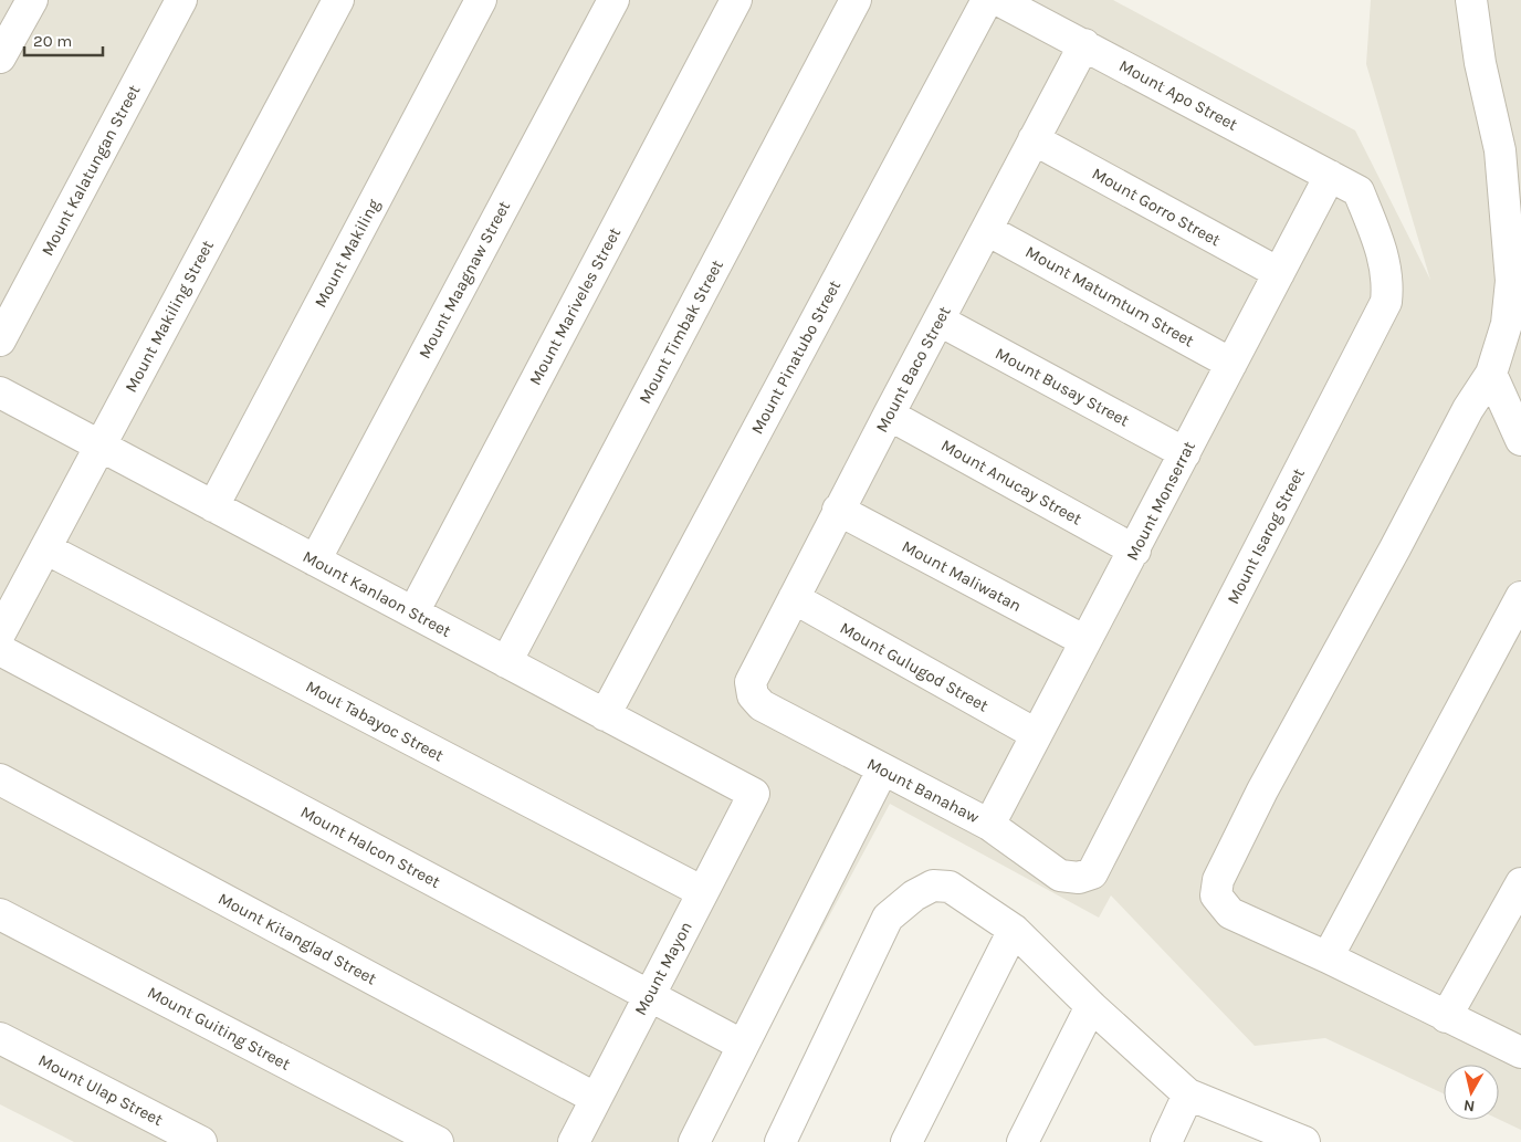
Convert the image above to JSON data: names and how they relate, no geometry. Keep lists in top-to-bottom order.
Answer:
{
  "streets": {
    "street": [
      "Mount Apo Street",
      "Mount Kalatungan Street",
      "Mount Gorro Street",
      "Mount Makiling",
      "Mount Maagnaw Street",
      "Mount Matumtum Street",
      "Mount Mariveles Street",
      "Mount Makiling Street",
      "Mount Timbak Street",
      "Mount Pinatubo Street",
      "Mount Baco Street",
      "Mount Busay Street",
      "Mount Anucay Street",
      "Mount Monserrat",
      "Mount Isarog Street",
      "Mount Maliwatan",
      "Mount Kanlaon Street",
      "Mount Gulugod Street",
      "Mout Tabayoc Street",
      "Mount Banahaw",
      "Mount Halcon Street",
      "Mount Kitanglad Street",
      "Mount Mayon",
      "Mount Guiting Street",
      "Mount Ulap Street"
    ]
  },
  "crossings": [
    ["Mount Apo Street", "Mount Baco Street"],
    ["Mount Apo Street", "Mount Monserrat"],
    ["Mount Apo Street", "Mount Isarog Street"],
    ["Mount Gorro Street", "Mount Baco Street"],
    ["Mount Gorro Street", "Mount Monserrat"],
    ["Mount Makiling", "Mount Kanlaon Street"],
    ["Mount Maagnaw Street", "Mount Kanlaon Street"],
    ["Mount Matumtum Street", "Mount Baco Street"],
    ["Mount Matumtum Street", "Mount Monserrat"],
    ["Mount Mariveles Street", "Mount Kanlaon Street"],
    ["Mount Makiling Street", "Mount Kanlaon Street"],
    ["Mount Makiling Street", "Mout Tabayoc Street"],
    ["Mount Timbak Street", "Mount Kanlaon Street"],
    ["Mount Pinatubo Street", "Mount Kanlaon Street"],
    ["Mount Baco Street", "Mount Busay Street"],
    ["Mount Baco Street", "Mount Anucay Street"],
    ["Mount Baco Street", "Mount Maliwatan"],
    ["Mount Baco Street", "Mount Gulugod Street"],
    ["Mount Baco Street", "Mount Banahaw"],
    ["Mount Busay Street", "Mount Monserrat"],
    ["Mount Anucay Street", "Mount Monserrat"],
    ["Mount Monserrat", "Mount Maliwatan"],
    ["Mount Monserrat", "Mount Gulugod Street"],
    ["Mount Monserrat", "Mount Banahaw"],
    ["Mount Isarog Street", "Mount Banahaw"],
    ["Mount Kanlaon Street", "Mount Mayon"],
    ["Mout Tabayoc Street", "Mount Mayon"],
    ["Mount Halcon Street", "Mount Mayon"],
    ["Mount Kitanglad Street", "Mount Mayon"]
  ],
  "scale_bar": "20 m",
  "north": "bottom"
}
